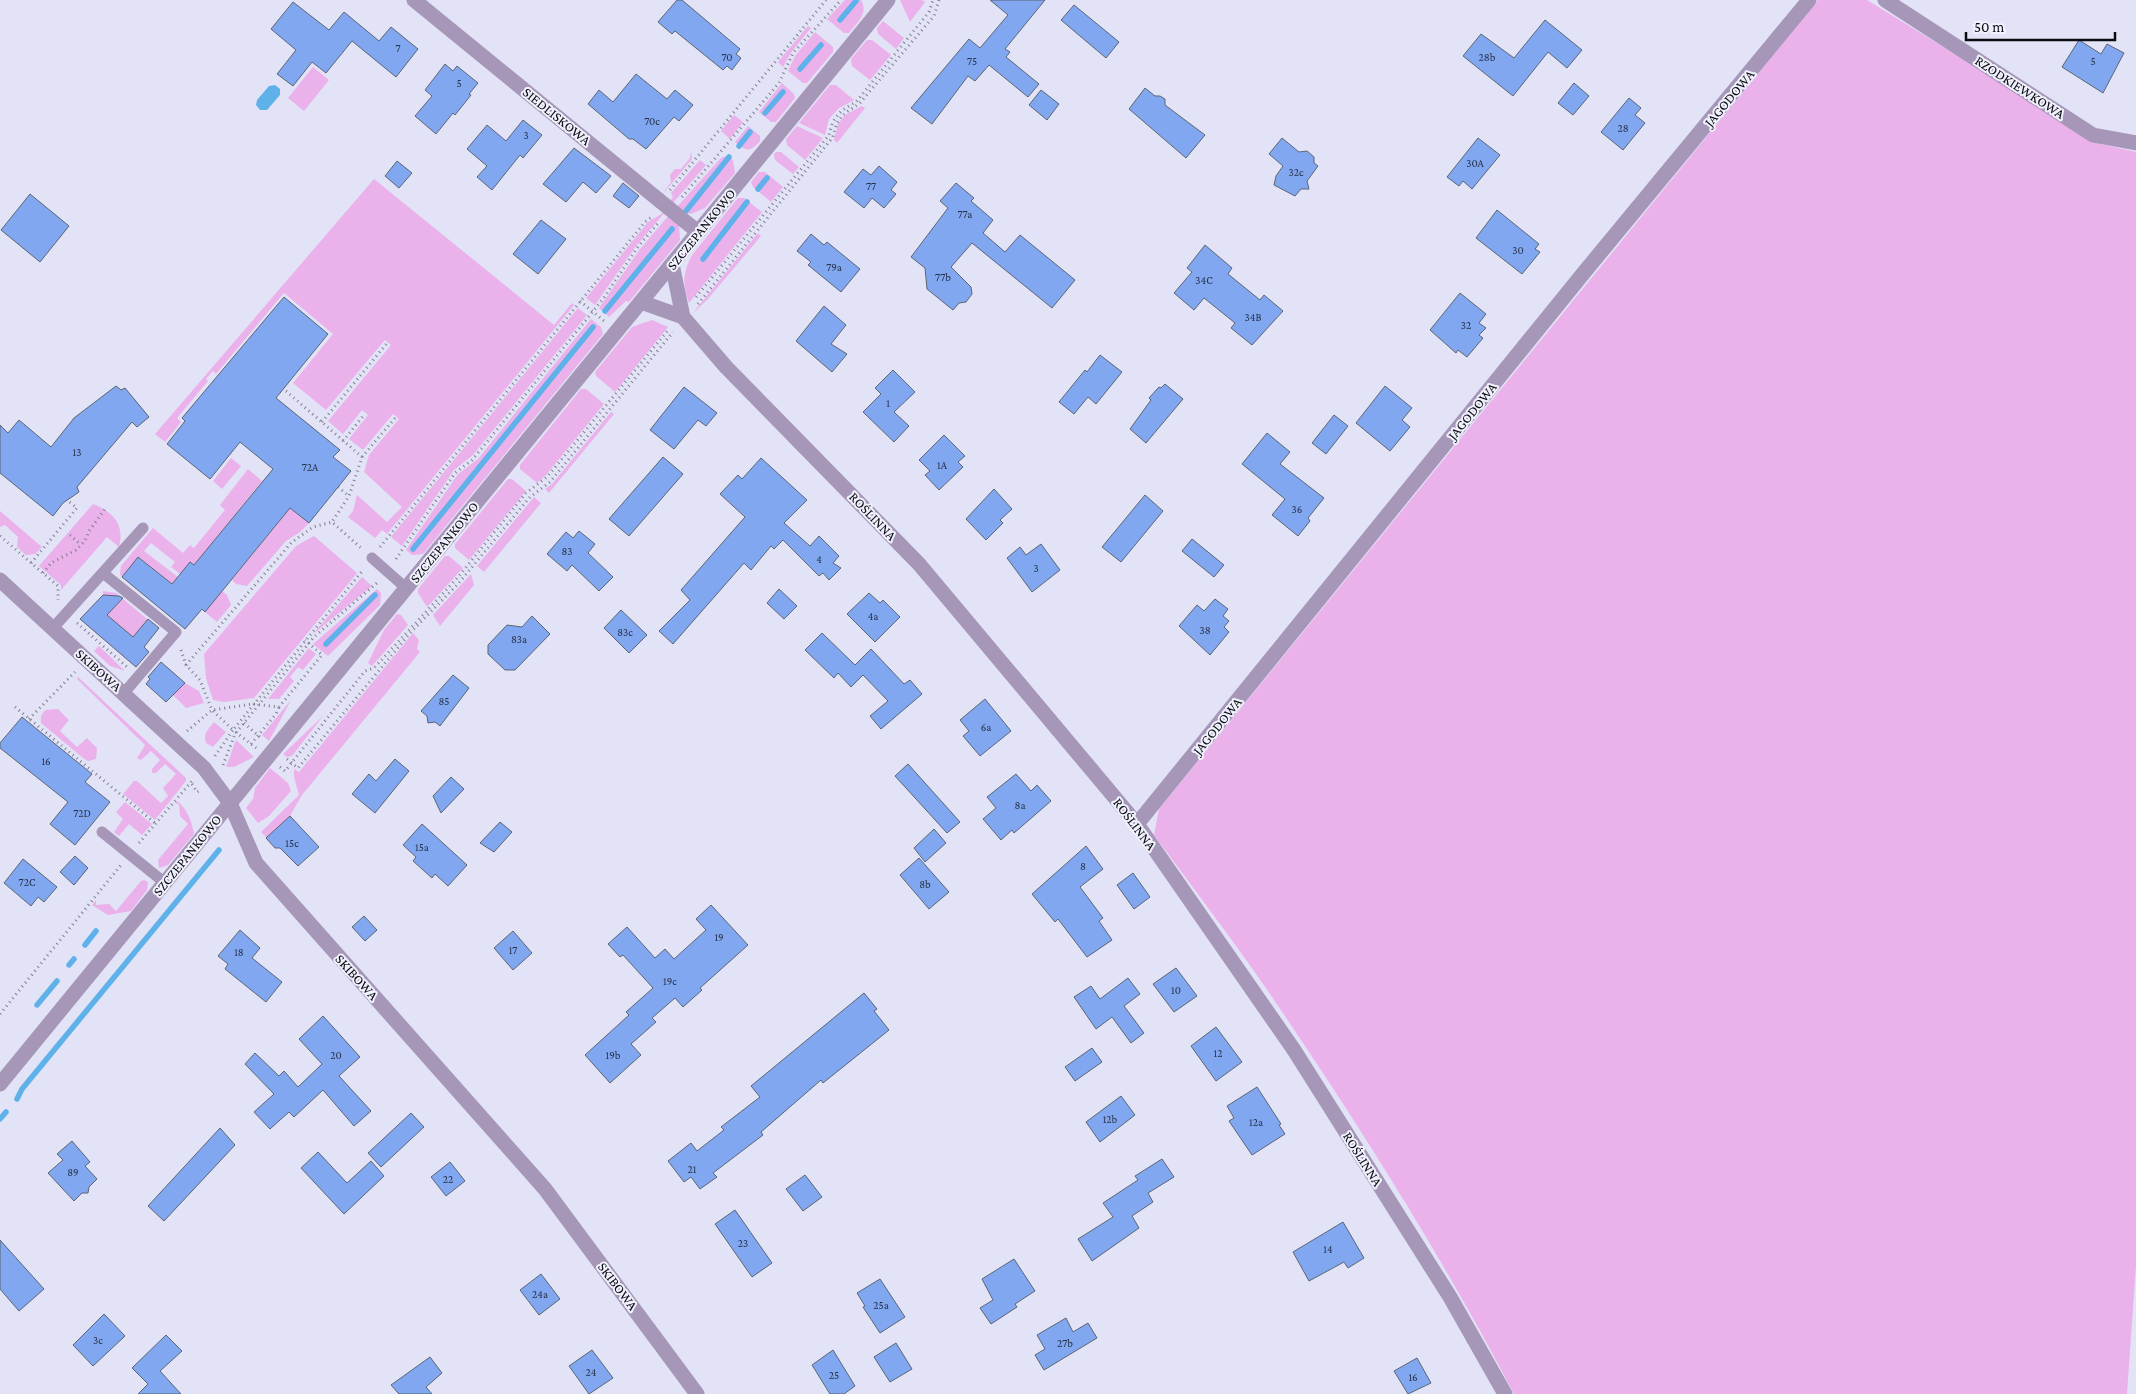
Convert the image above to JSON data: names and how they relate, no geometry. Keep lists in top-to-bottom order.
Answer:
{
  "streets": {
    "street": [
      "RZODKIEWKOWA",
      "JAGODOWA",
      "SIEDLISKOWA",
      "SZCZEPANKOWO",
      "ROŚLINNA",
      "SKIBOWA"
    ]
  },
  "crossings": [
    ["JAGODOWA", "ROŚLINNA"],
    ["SIEDLISKOWA", "SZCZEPANKOWO"],
    ["SZCZEPANKOWO", "ROŚLINNA"],
    ["SZCZEPANKOWO", "SKIBOWA"]
  ],
  "house_numbers": [
    "7",
    "70",
    "28b",
    "75",
    "5",
    "5",
    "70c",
    "28",
    "3",
    "30A",
    "32c",
    "77",
    "77a",
    "30",
    "79a",
    "77b",
    "34C",
    "34B",
    "32",
    "1",
    "13",
    "1A",
    "72A",
    "36",
    "83",
    "4",
    "3",
    "4a",
    "38",
    "83c",
    "83a",
    "85",
    "6a",
    "16",
    "8a",
    "72D",
    "15c",
    "15a",
    "8",
    "72C",
    "8b",
    "19",
    "17",
    "18",
    "19c",
    "10",
    "12",
    "20",
    "19b",
    "12b",
    "12a",
    "21",
    "89",
    "22",
    "23",
    "14",
    "24a",
    "25a",
    "3c",
    "27b",
    "24",
    "25",
    "16"
  ],
  "scale_bar": "50 m"
}
